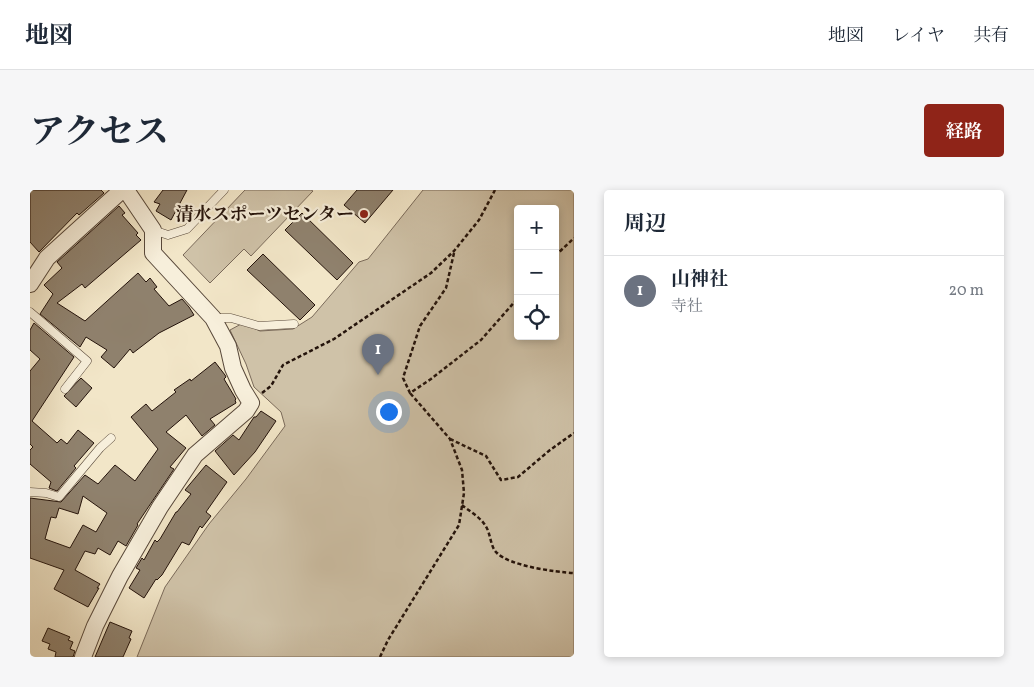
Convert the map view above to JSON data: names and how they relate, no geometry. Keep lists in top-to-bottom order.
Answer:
{
  "places": ["清水スポーツセンター"],
  "page": {
    "header": "地図",
    "nav": ["地図", "レイヤ", "共有"],
    "title": "アクセス",
    "buttons": "経路",
    "heading": "周辺",
    "map_buttons": ["+", "−"],
    "list": [
      {
        "mark": "1",
        "name": "山神社",
        "note": "寺社",
        "value": "20 m"
      }
    ],
    "pins": "1"
  }
}
